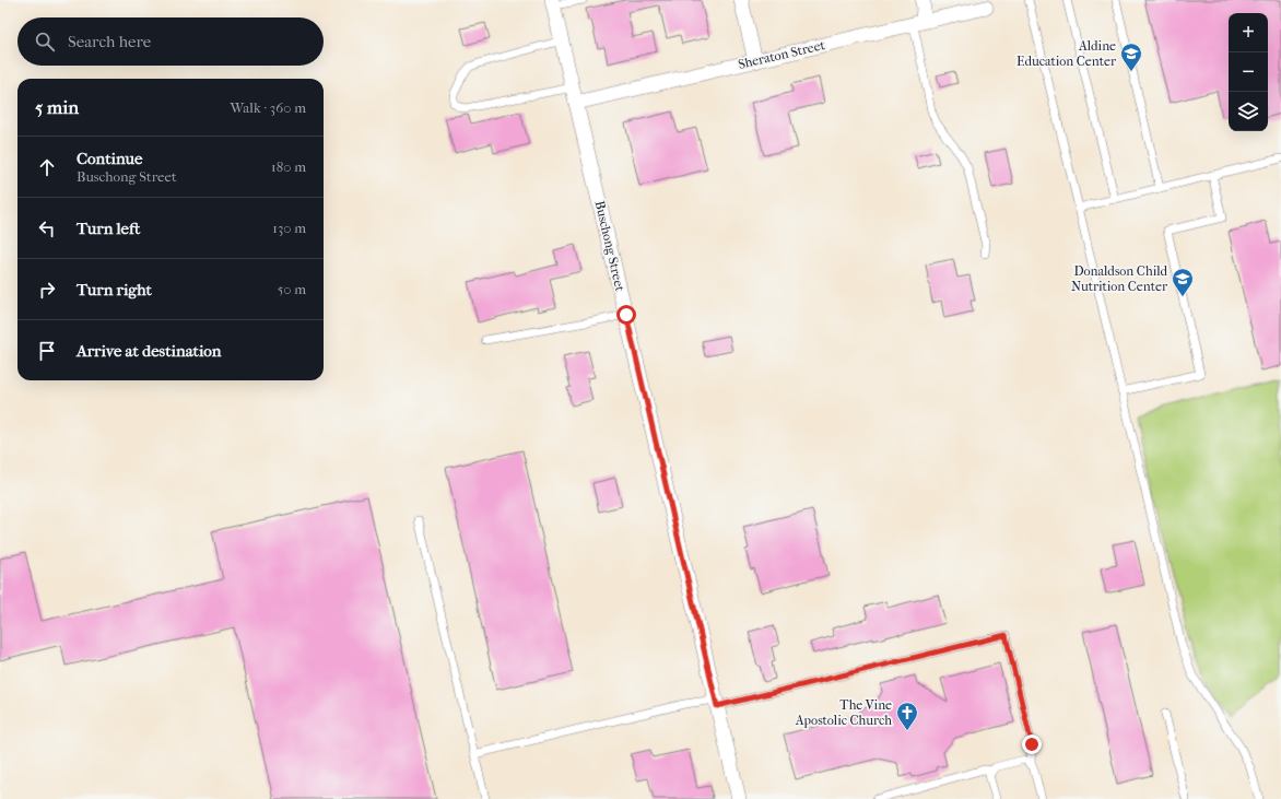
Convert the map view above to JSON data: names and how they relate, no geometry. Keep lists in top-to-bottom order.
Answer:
{
  "streets": {
    "street": ["Sheraton Street", "Buschong Street"]
  },
  "crossings": [
    ["Sheraton Street", "Buschong Street"]
  ],
  "places": {
    "school or university": ["Aldine Education Center", "Donaldson Child Nutrition Center"],
    "church": ["The Vine Apostolic Church"]
  },
  "page": {
    "map_buttons": ["+", "−"],
    "search": "Search here",
    "heading": ["5 min", "Walk · 360 m"],
    "list": [
      ["Continue", "Buschong Street", "180 m"],
      ["Turn left", "130 m"],
      ["Turn right", "50 m"],
      "Arrive at destination"
    ]
  }
}
